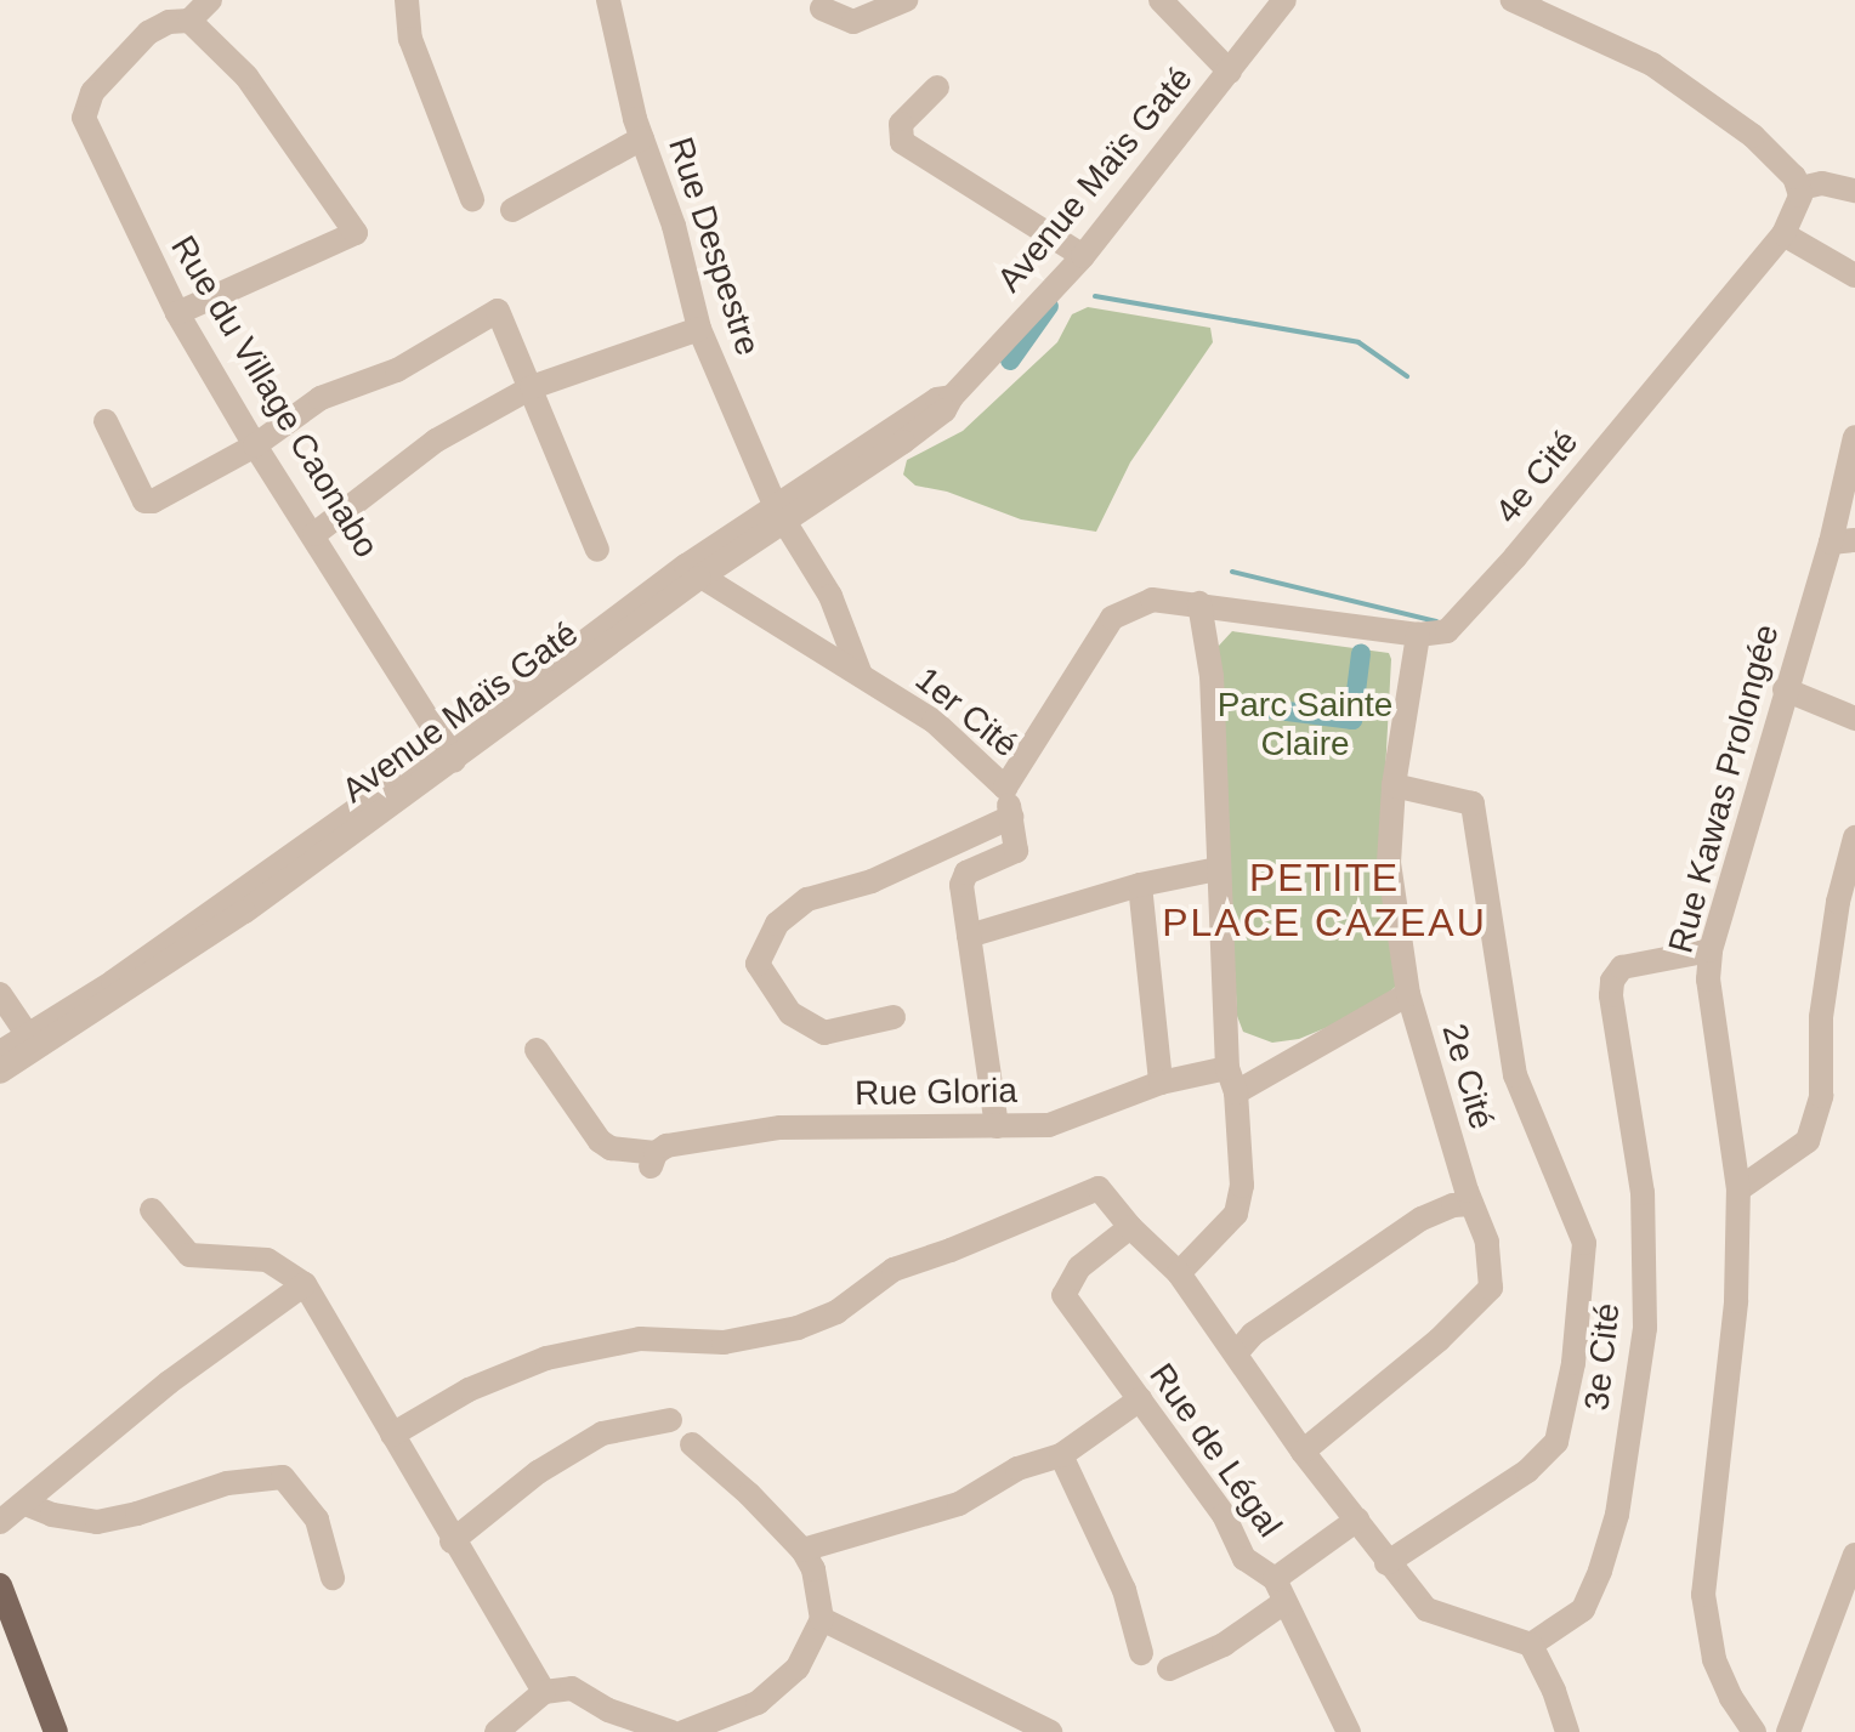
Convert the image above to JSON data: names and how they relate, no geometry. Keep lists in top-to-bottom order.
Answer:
{
  "streets": {
    "street": [
      "Avenue Maïs Gaté",
      "Rue Despestre",
      "Rue du Village Caonabo",
      "4e Cité",
      "1er Cité",
      "Rue Kawas Prolongée",
      "2e Cité",
      "Rue Gloria",
      "3e Cité",
      "Rue de Légal"
    ]
  },
  "crossings": [
    ["Avenue Maïs Gaté", "Rue Despestre"],
    ["Avenue Maïs Gaté", "Rue du Village Caonabo"],
    ["Avenue Maïs Gaté", "1er Cité"],
    ["Rue Despestre", "1er Cité"],
    ["4e Cité", "2e Cité"],
    ["Rue Kawas Prolongée", "3e Cité"],
    ["2e Cité", "3e Cité"]
  ],
  "districts": ["PETITE PLACE CAZEAU"],
  "parks": ["Parc Sainte Claire"]
}
